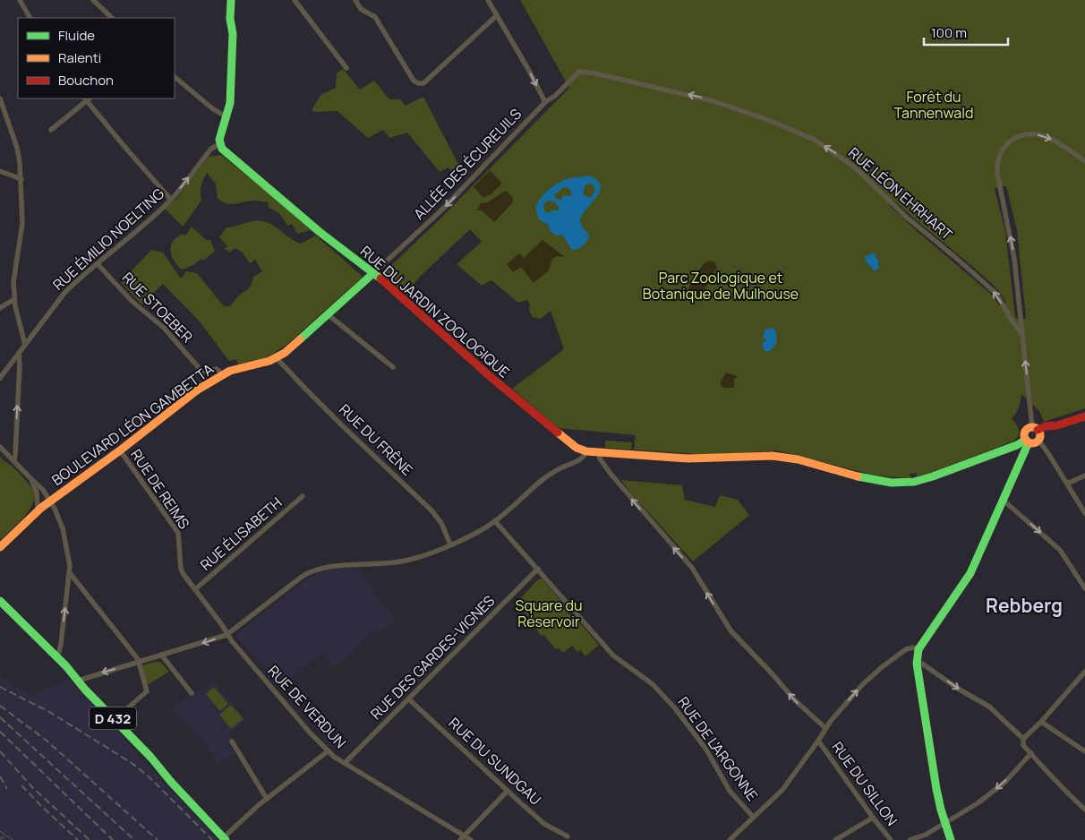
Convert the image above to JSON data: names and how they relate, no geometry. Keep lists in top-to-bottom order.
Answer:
{
  "streets": {
    "main road": ["RUE DU JARDIN ZOOLOGIQUE", "BOULEVARD LÉON GAMBETTA", "D 432"],
    "street": [
      "ALLÉE DES ÉCUREUILS",
      "RUE LÉON EHRHART",
      "RUE ÉMILIO NOELTING",
      "RUE STOEBER",
      "RUE DU FRÊNE",
      "RUE DE REIMS",
      "RUE ÉLISABETH",
      "RUE DES GARDES-VIGNES",
      "RUE DE VERDUN",
      "RUE DE L'ARGONNE",
      "RUE DU SUNDGAU",
      "RUE DU SILLON"
    ]
  },
  "crossings": [
    ["ALLÉE DES ÉCUREUILS", "RUE LÉON EHRHART"],
    ["ALLÉE DES ÉCUREUILS", "RUE DU JARDIN ZOOLOGIQUE"],
    ["ALLÉE DES ÉCUREUILS", "BOULEVARD LÉON GAMBETTA"],
    ["RUE ÉMILIO NOELTING", "RUE STOEBER"],
    ["RUE ÉMILIO NOELTING", "RUE DU JARDIN ZOOLOGIQUE"],
    ["RUE STOEBER", "BOULEVARD LÉON GAMBETTA"],
    ["RUE DU JARDIN ZOOLOGIQUE", "BOULEVARD LÉON GAMBETTA"],
    ["BOULEVARD LÉON GAMBETTA", "RUE DU FRÊNE"],
    ["BOULEVARD LÉON GAMBETTA", "RUE DE REIMS"],
    ["RUE DE REIMS", "RUE ÉLISABETH"],
    ["RUE DE REIMS", "RUE DE VERDUN"],
    ["RUE DES GARDES-VIGNES", "RUE DE VERDUN"],
    ["RUE DES GARDES-VIGNES", "RUE DE L'ARGONNE"],
    ["RUE DES GARDES-VIGNES", "RUE DU SUNDGAU"]
  ],
  "one_way": ["ALLÉE DES ÉCUREUILS", "RUE LÉON EHRHART"],
  "districts": ["Rebberg"],
  "parks": ["Forêt du Tannenwald", "Parc Zoologique et Botanique de Mulhouse", "Square du Réservoir"],
  "legend": ["Fluide", "Ralenti", "Bouchon"],
  "scale_bar": "100 m"
}
